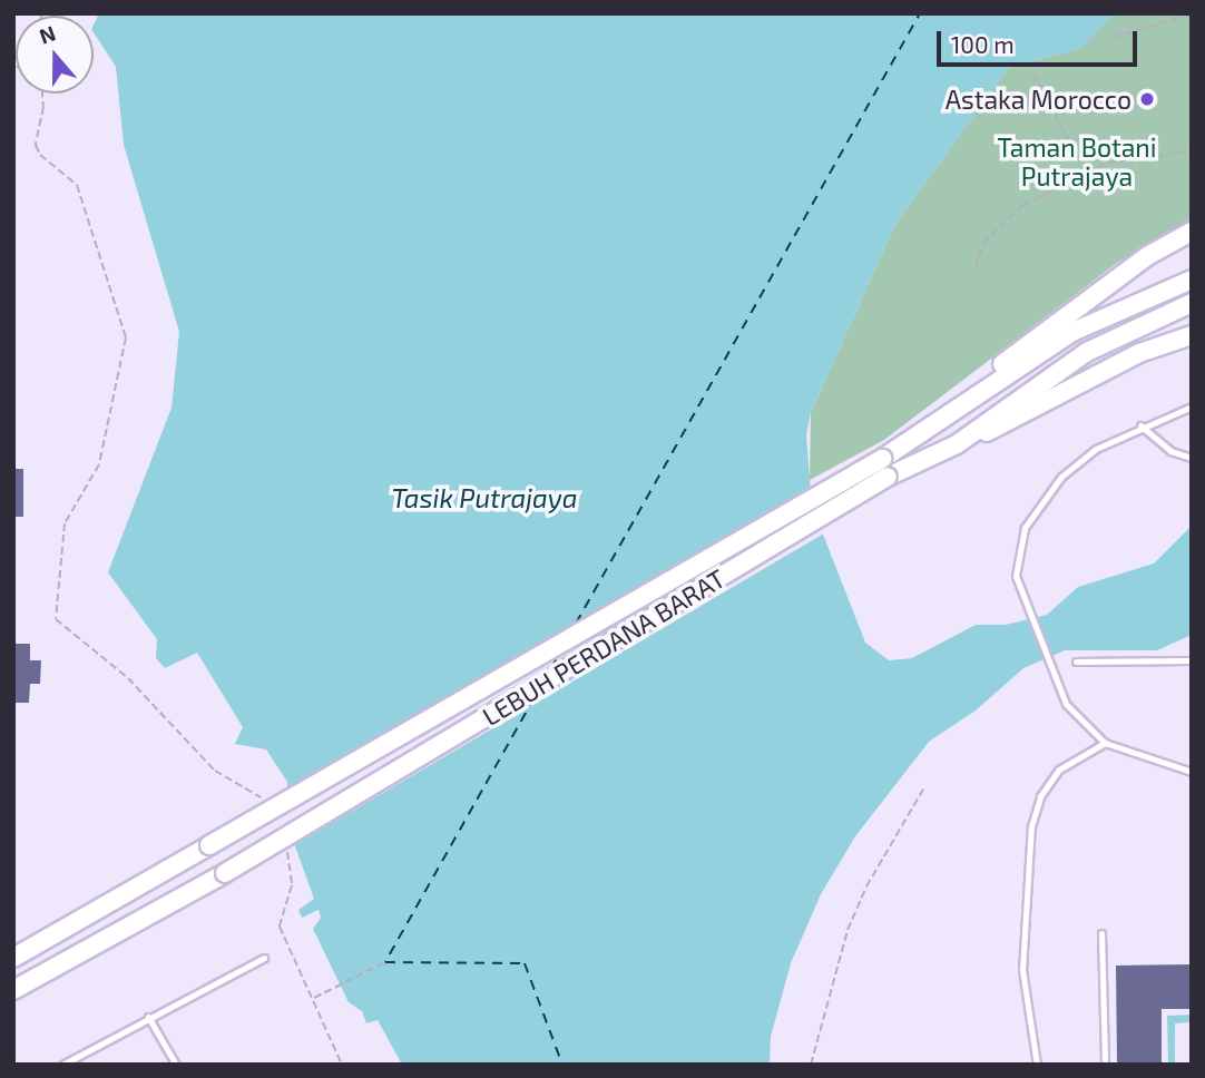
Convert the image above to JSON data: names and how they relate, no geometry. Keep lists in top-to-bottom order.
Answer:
{
  "streets": {
    "main road": ["LEBUH PERDANA BARAT"]
  },
  "water": ["Tasik Putrajaya"],
  "parks": ["Taman Botani Putrajaya"],
  "places": ["Astaka Morocco"],
  "scale_bar": "100 m",
  "north": "top"
}
